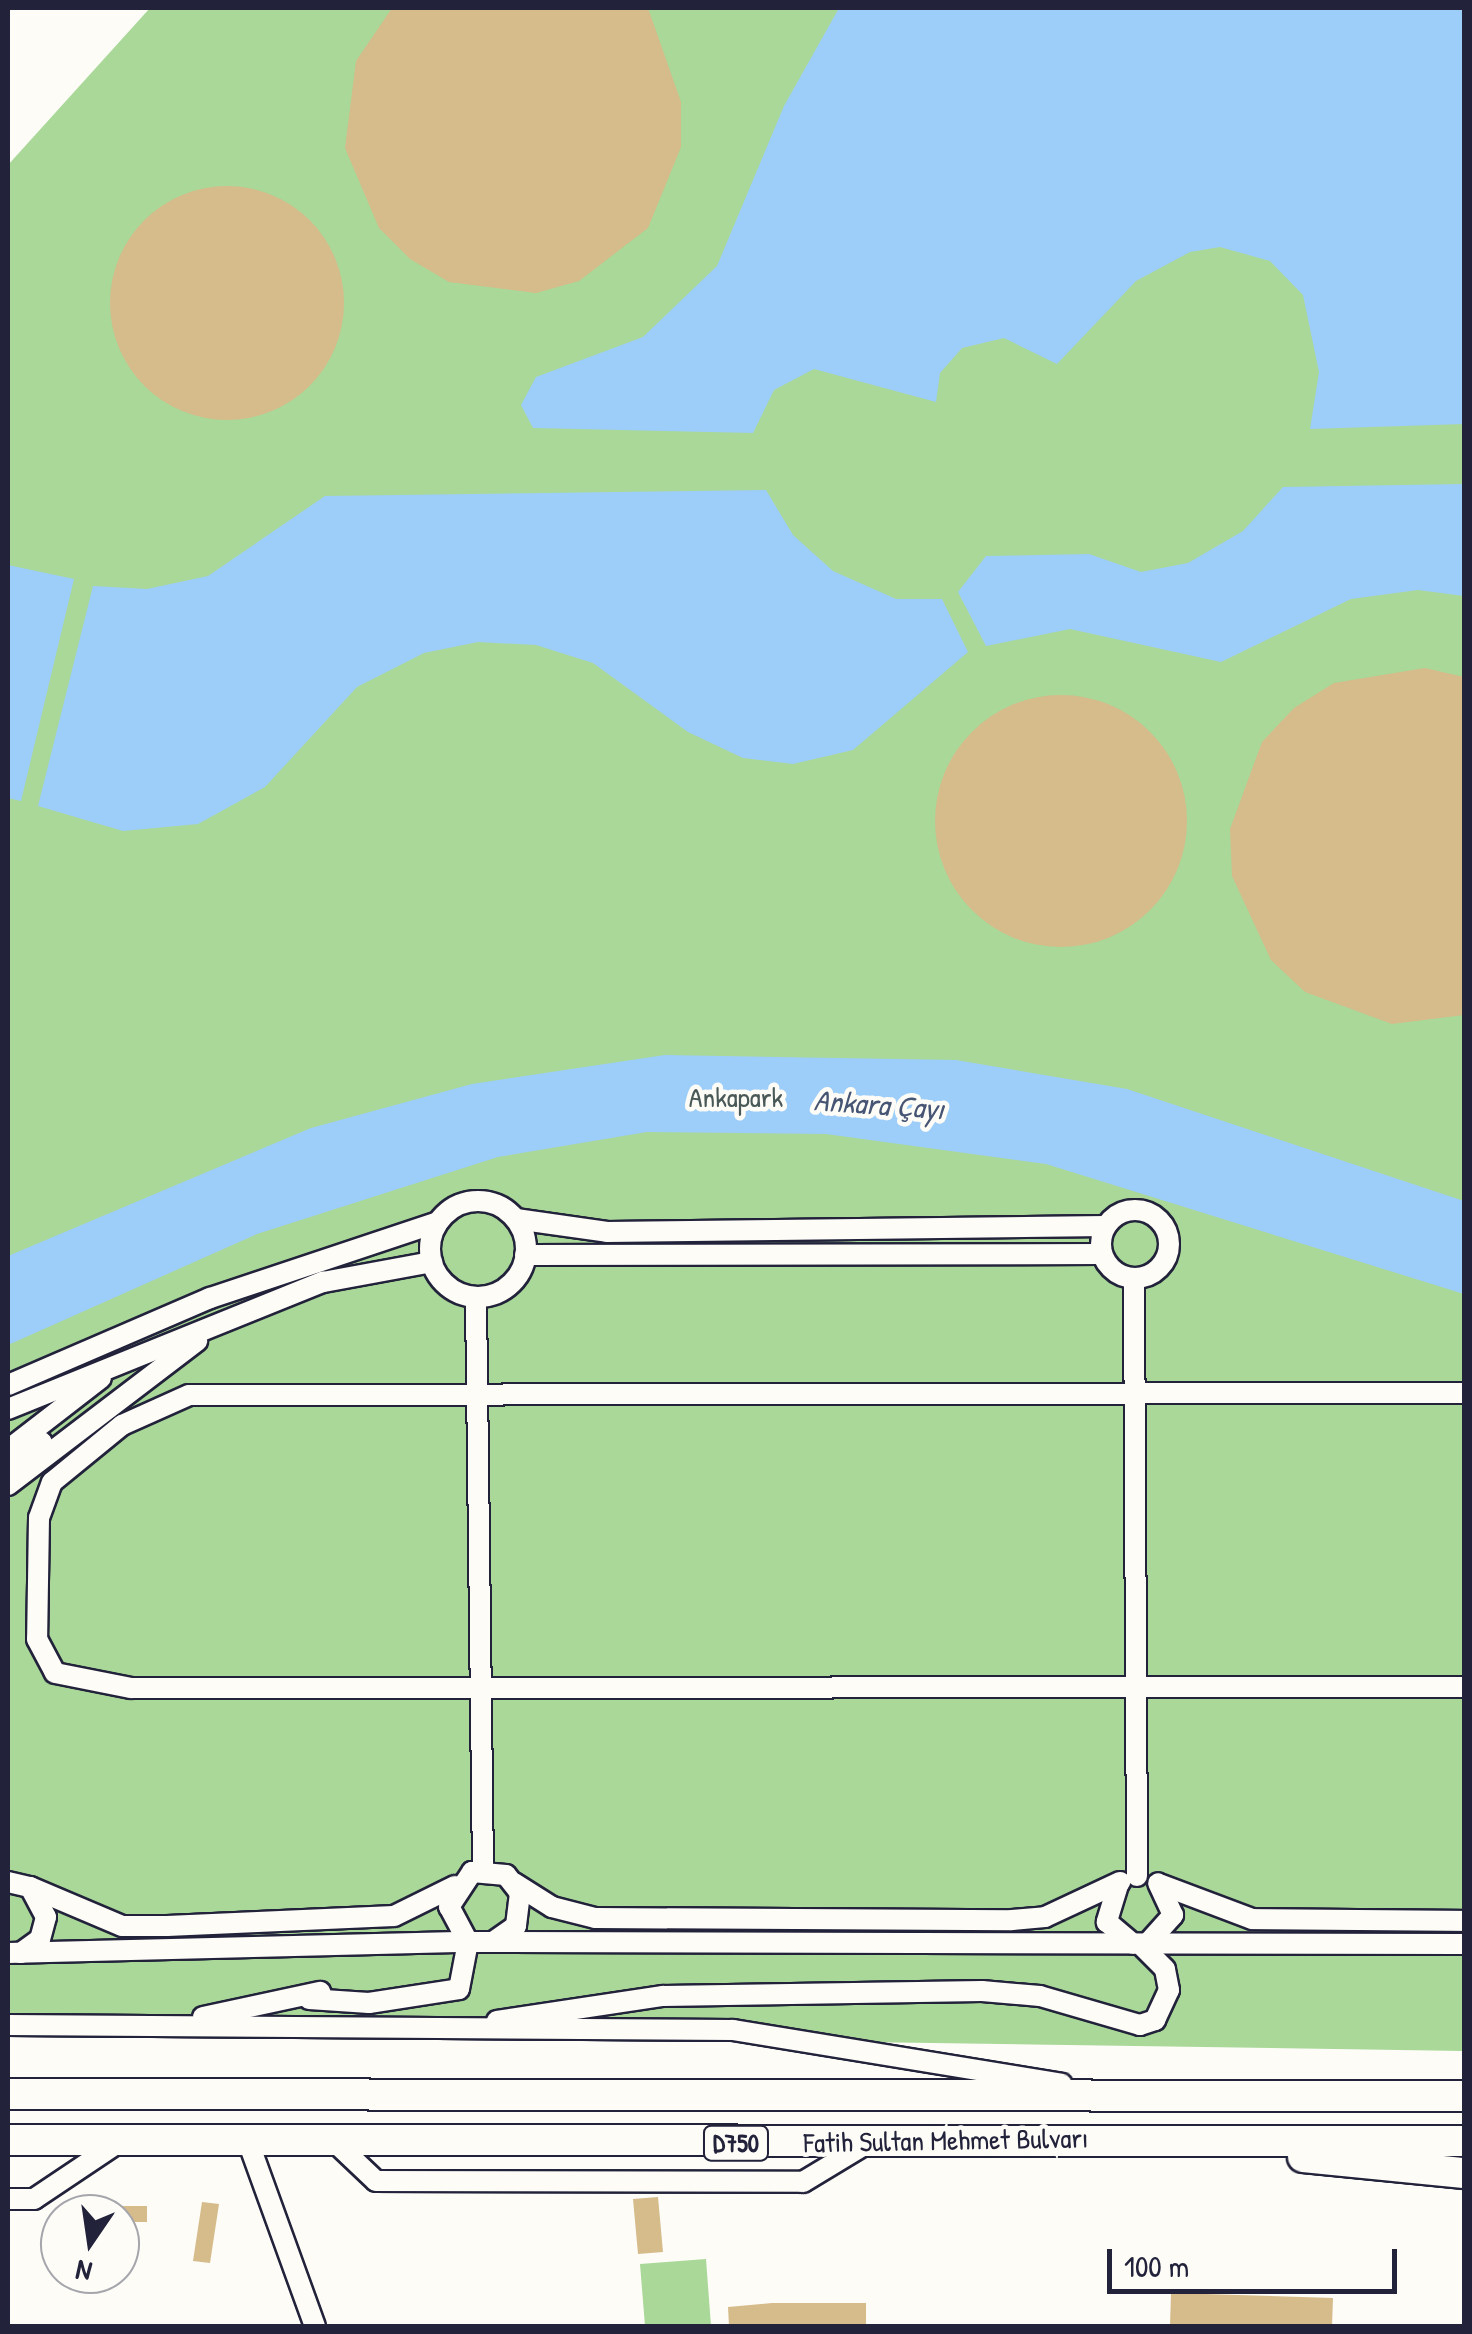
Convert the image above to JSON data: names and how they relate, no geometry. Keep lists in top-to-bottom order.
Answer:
{
  "streets": {
    "highway": ["Fatih Sultan Mehmet Bulvarı", "D750"]
  },
  "water": ["Ankara Çayı"],
  "parks": ["Ankapark"],
  "scale_bar": "100 m",
  "north": "bottom"
}
